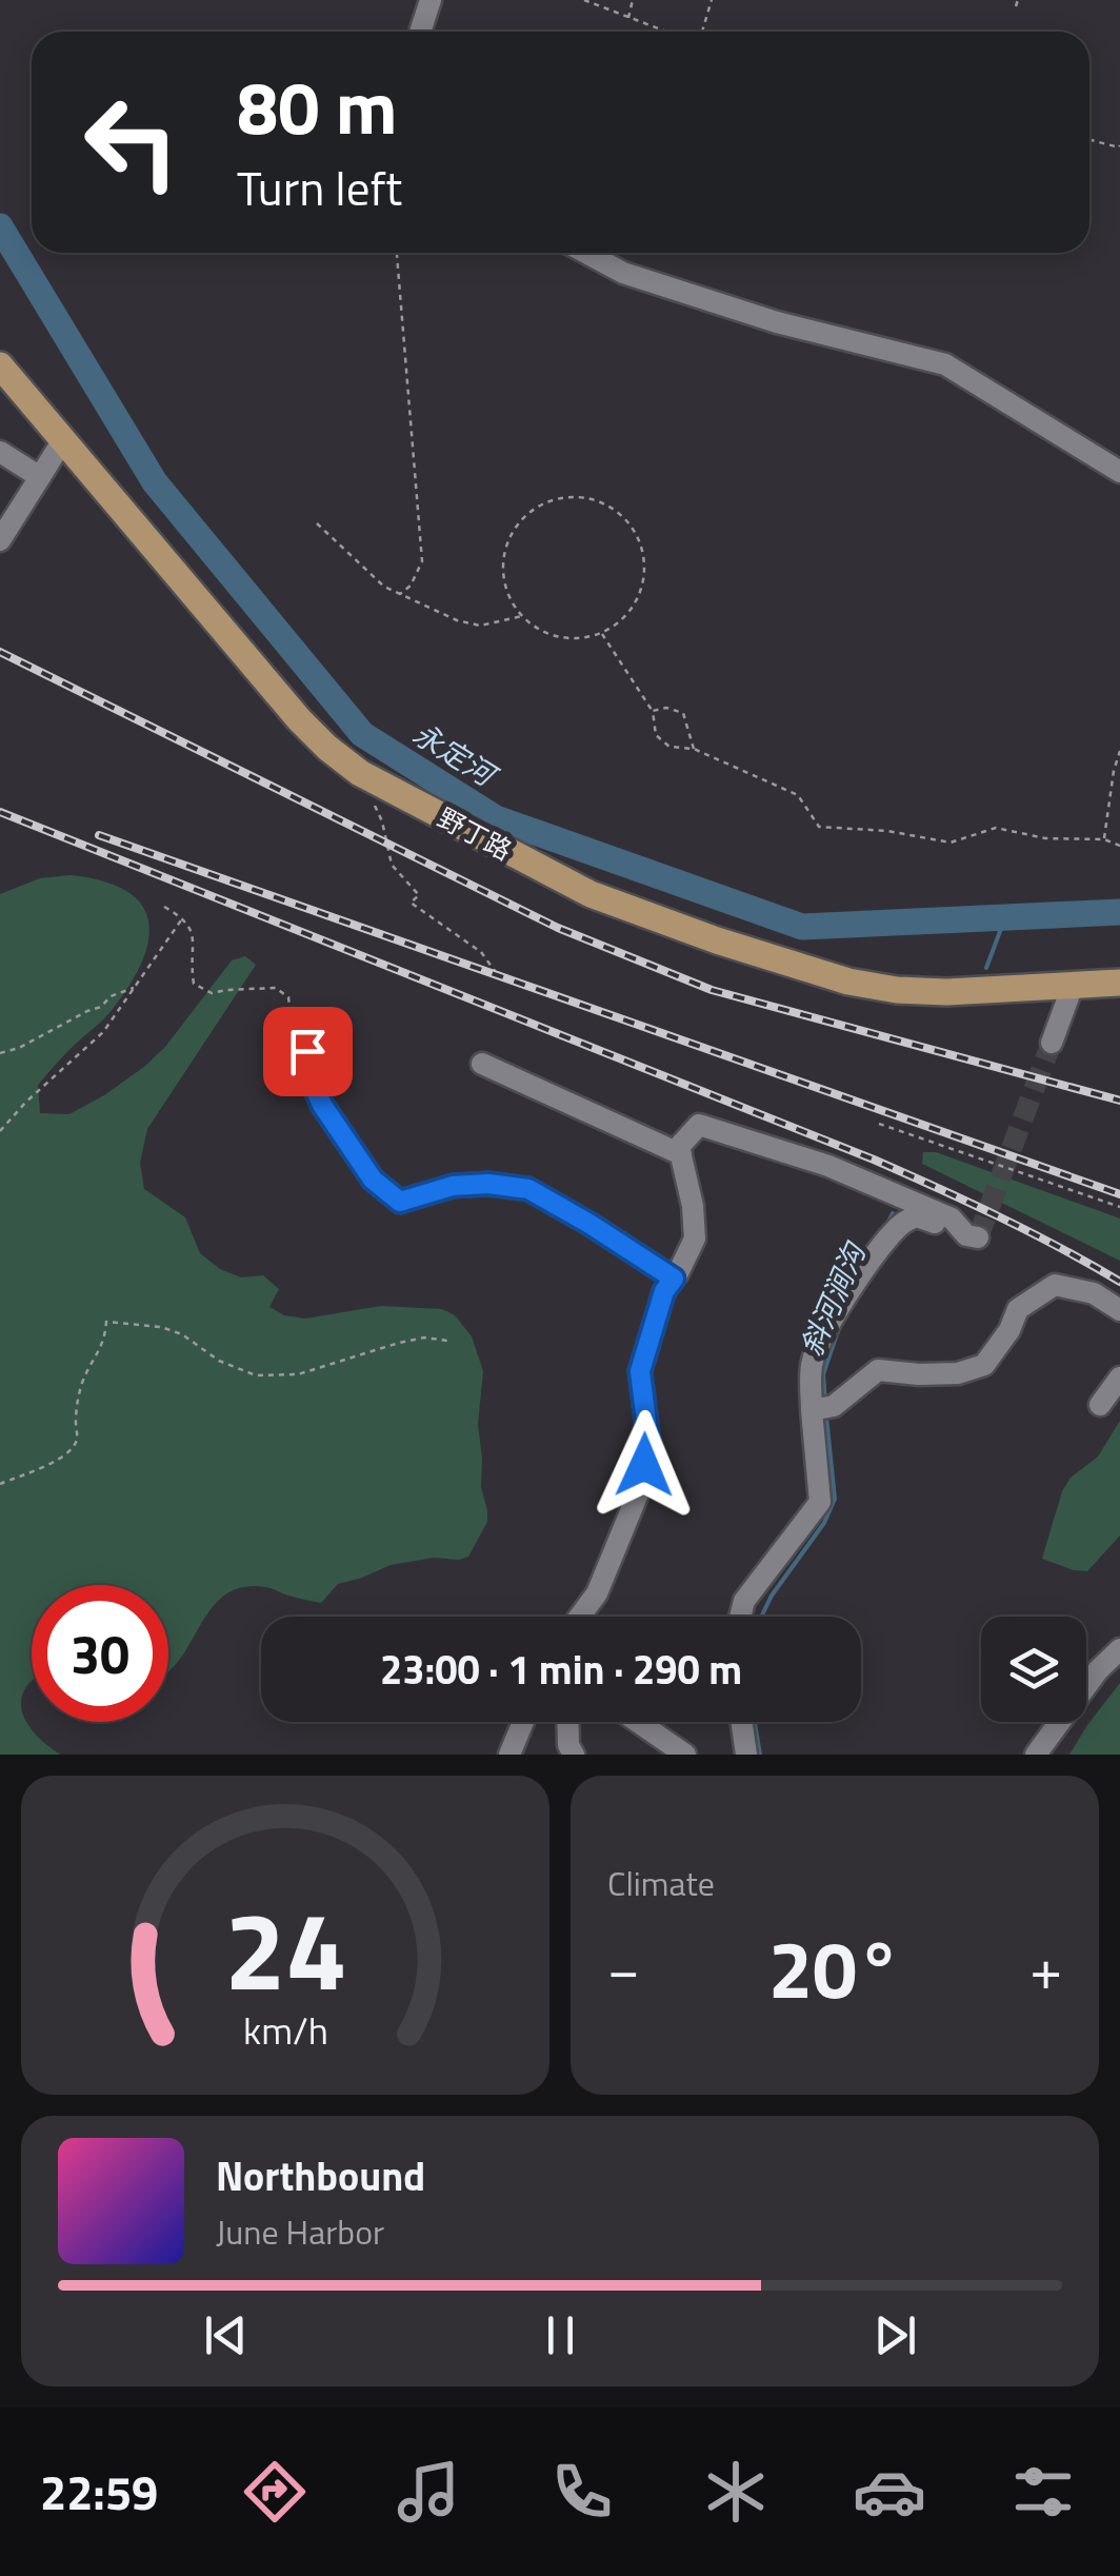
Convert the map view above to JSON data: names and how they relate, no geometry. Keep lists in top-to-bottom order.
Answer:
{
  "streets": {
    "main road": ["野丁路"]
  },
  "water": ["永定河", "斜河涧沟"],
  "page": {
    "turn": ["80 m", "Turn left"],
    "limit": "30",
    "trip": "23:00 · 1 min · 290 m",
    "tile": "Climate",
    "heat": ["−", "20°", "+"],
    "song": ["Northbound", "June Harbor"],
    "tabs": "22:59",
    "gauge": ["24", "km/h"]
  }
}
